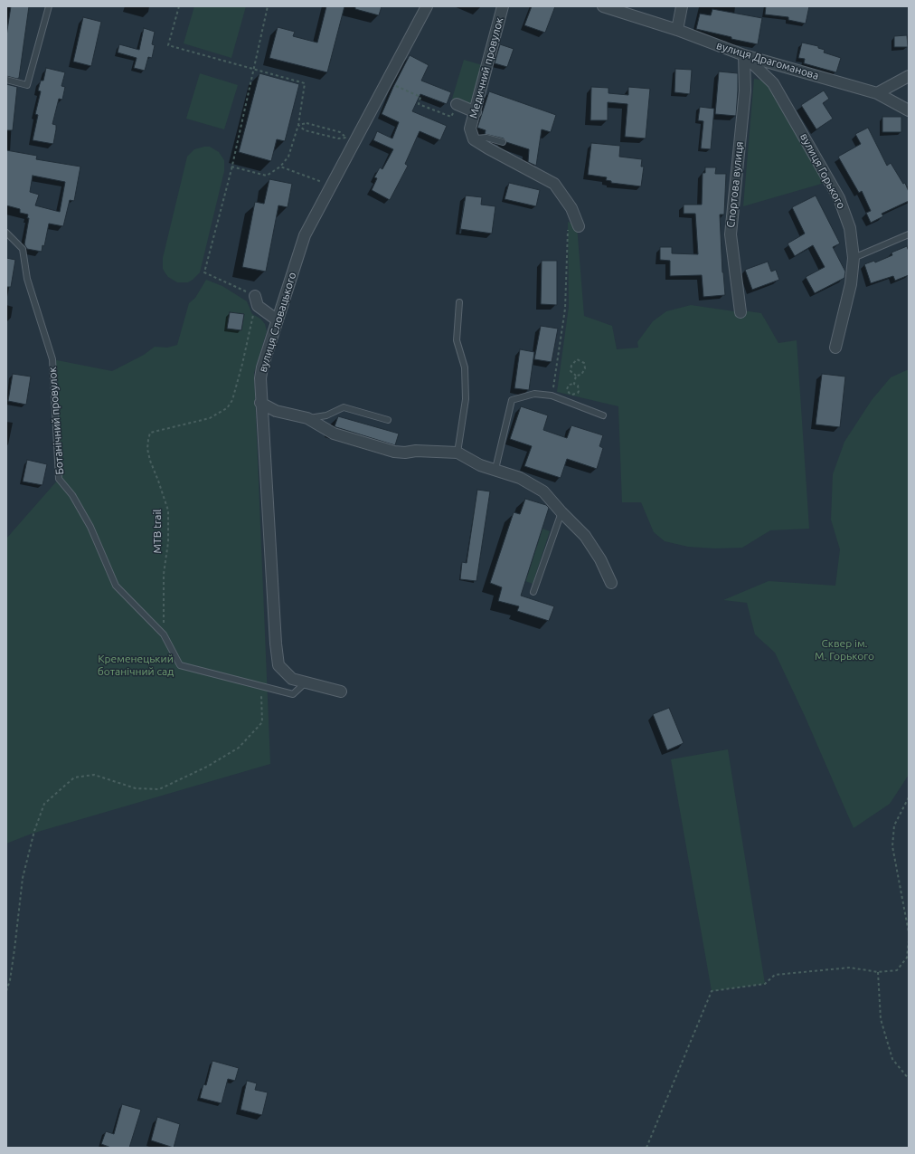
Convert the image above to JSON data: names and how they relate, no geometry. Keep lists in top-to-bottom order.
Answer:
{
  "streets": {
    "street": [
      "вулиця Драгоманова",
      "Медичний провулок",
      "вулиця Горького",
      "Спортова вулиця",
      "вулиця Словацького"
    ],
    "lane": ["Ботанічний провулок"],
    "path": ["MTB trail"]
  },
  "crossings": [
    ["вулиця Драгоманова", "вулиця Горького"],
    ["вулиця Драгоманова", "Спортова вулиця"],
    ["вулиця Горького", "Спортова вулиця"],
    ["вулиця Словацького", "Ботанічний провулок"],
    ["Ботанічний провулок", "MTB trail"]
  ],
  "parks": ["Сквер ім. М. Горького", "Кременецький ботанічний сад"]
}
